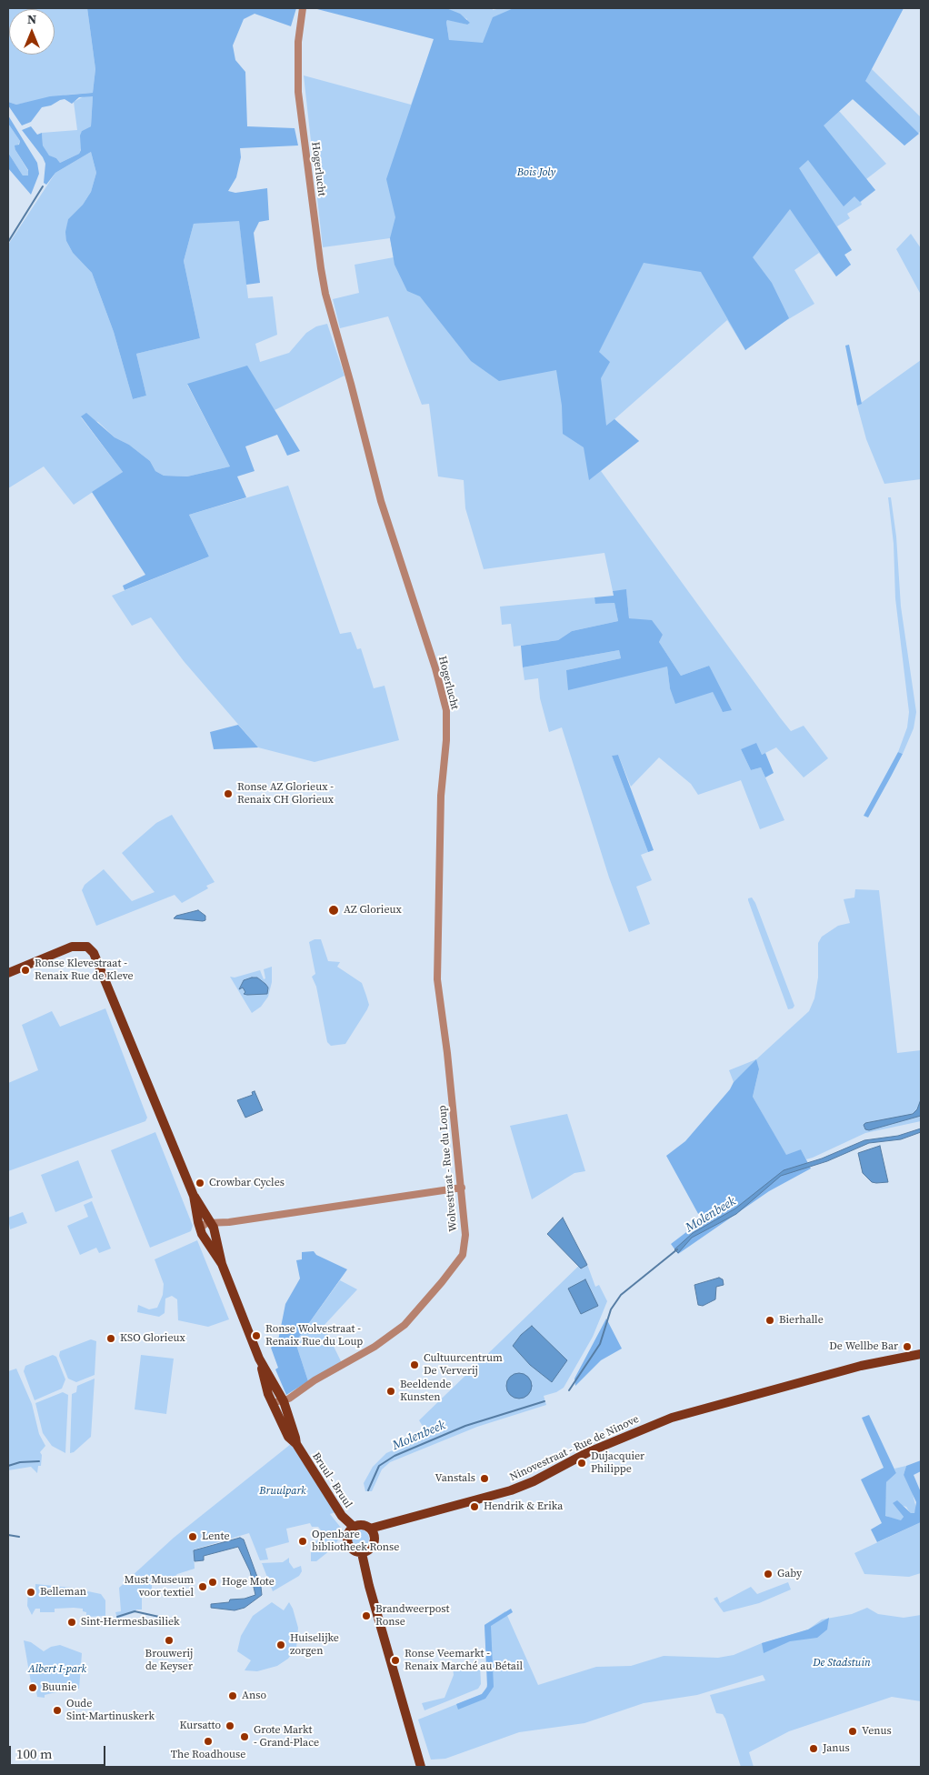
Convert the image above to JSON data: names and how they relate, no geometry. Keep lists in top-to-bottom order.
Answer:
{
  "streets": {
    "main road": ["Ninovestraat - Rue de Ninove", "Bruul - Bruul"],
    "street": ["Hogerlucht", "Wolvestraat - Rue du Loup"]
  },
  "crossings": [
    ["Hogerlucht", "Wolvestraat - Rue du Loup"],
    ["Ninovestraat - Rue de Ninove", "Bruul - Bruul"]
  ],
  "water": ["Molenbeek"],
  "parks": [
    "Bois Joly",
    "Bruulpark",
    "De Stadstuin",
    "Albert I-park"
  ],
  "places": [
    "Ronse AZ Glorieux - Renaix CH Glorieux",
    "AZ Glorieux",
    "Ronse Klevestraat - Renaix Rue de Kleve",
    "Crowbar Cycles",
    "Bierhalle",
    "Ronse Wolvestraat - Renaix Rue du Loup",
    "KSO Glorieux",
    "De Wellbe Bar",
    "Cultuurcentrum De Ververij",
    "Beeldende Kunsten",
    "Dujacquier Philippe",
    "Vanstals",
    "Hendrik & Erika",
    "Lente",
    "Openbare bibliotheek Ronse",
    "Gaby",
    "Hoge Mote",
    "Must Museum voor textiel",
    "Belleman",
    "Brandweerpost Ronse",
    "Sint-Hermesbasiliek",
    "Brouwerij de Keyser",
    "Huiselijke zorgen",
    "Ronse Veemarkt - Renaix Marché au Bétail",
    "Buunie",
    "Anso",
    "Oude Sint-Martinuskerk",
    "Kursatto",
    "Venus",
    "Grote Markt - Grand-Place",
    "The Roadhouse",
    "Janus"
  ],
  "scale_bar": "100 m",
  "north": "top"
}
